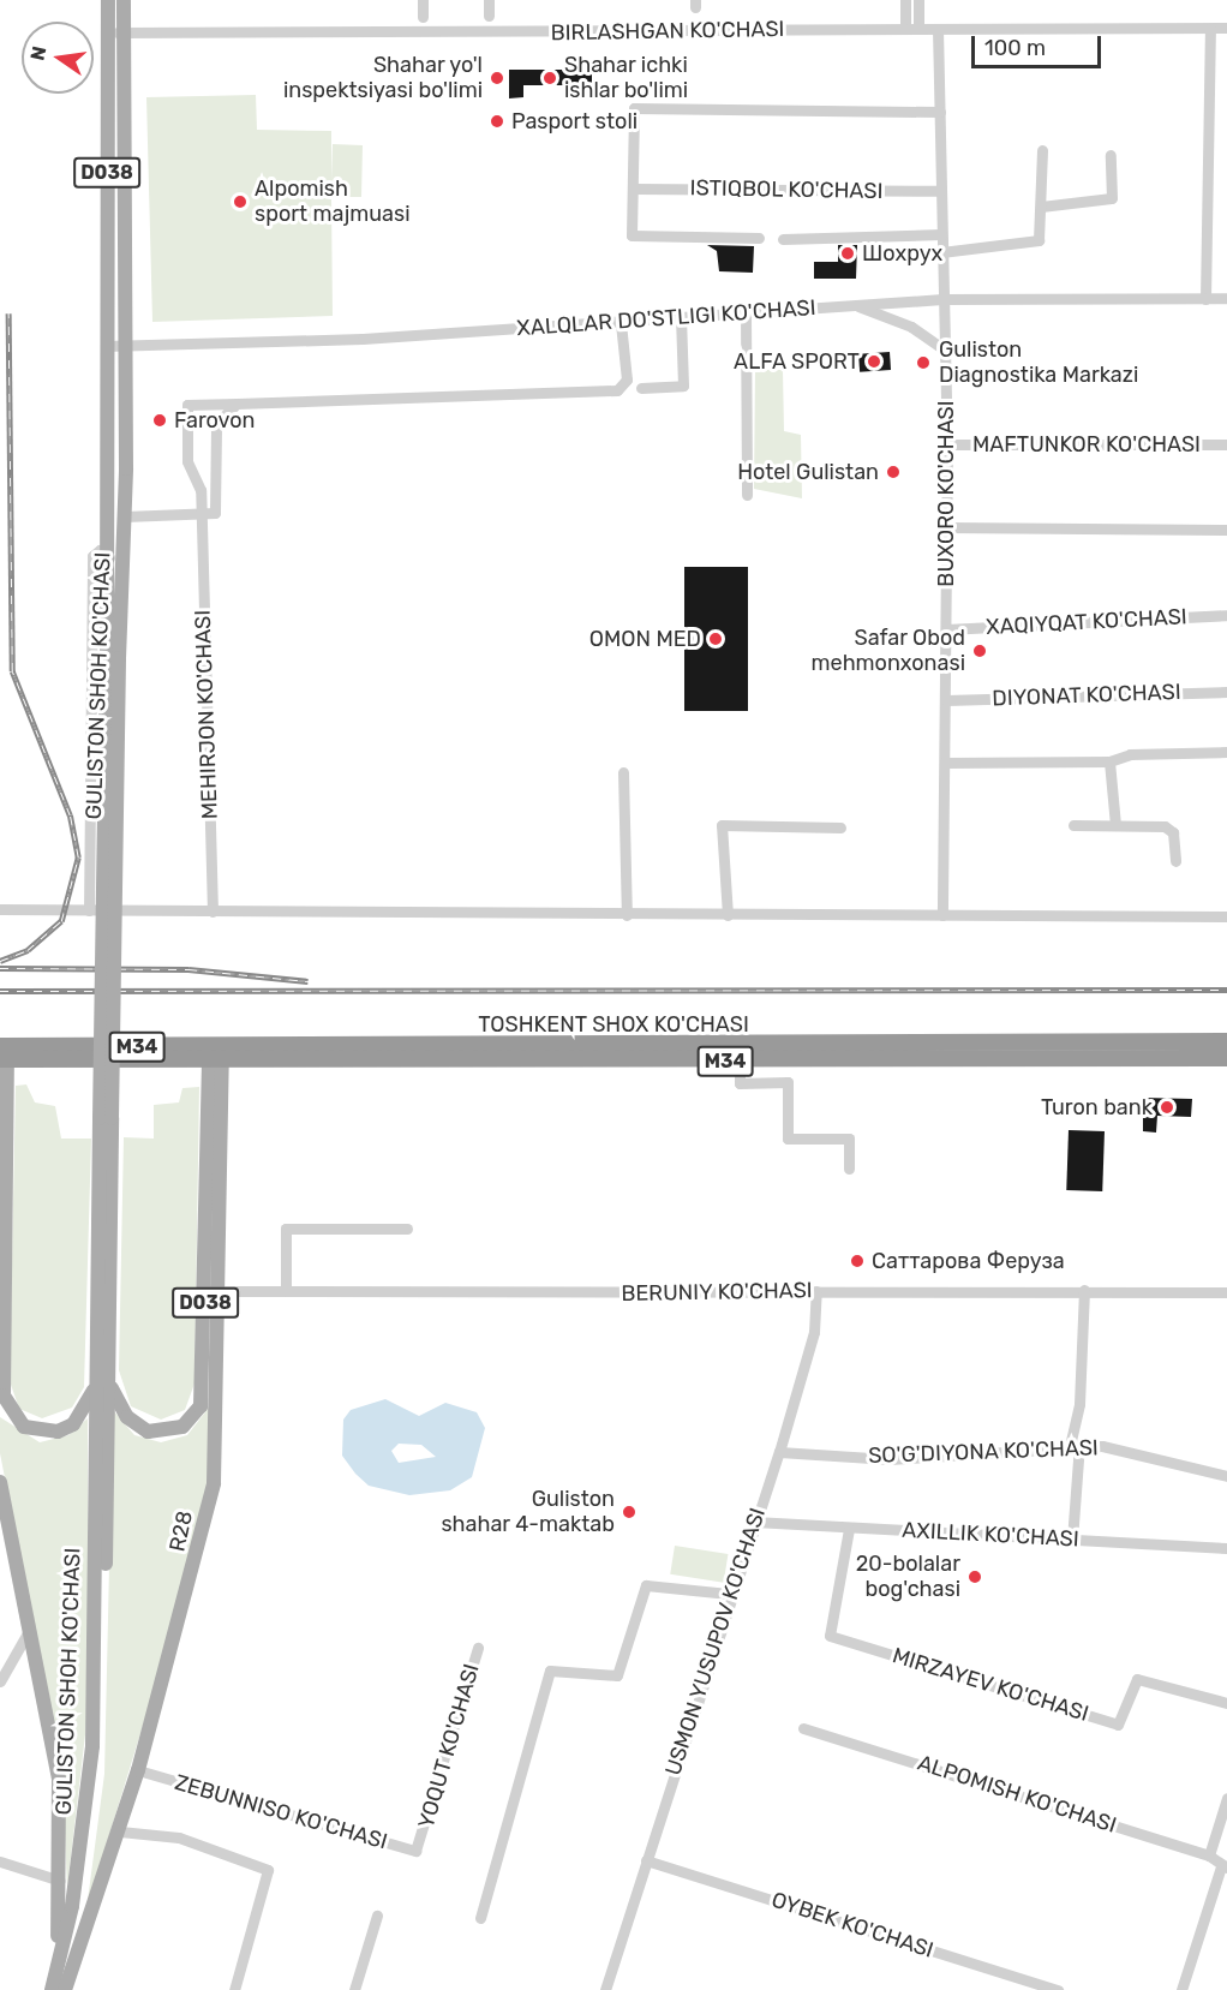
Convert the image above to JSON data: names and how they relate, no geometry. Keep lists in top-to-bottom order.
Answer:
{
  "streets": {
    "highway": ["TOSHKENT SHOX KO'CHASI", "M34"],
    "main road": ["D038", "GULISTON SHOH KO'CHASI", "R28"],
    "street": [
      "BIRLASHGAN KO'CHASI",
      "ISTIQBOL KO'CHASI",
      "XALQLAR DO'STLIGI KO'CHASI",
      "MAFTUNKOR KO'CHASI",
      "BUXORO KO'CHASI",
      "XAQIYQAT KO'CHASI",
      "DIYONAT KO'CHASI",
      "MEHIRJON KO'CHASI",
      "BERUNIY KO'CHASI",
      "SO'G'DIYONA KO'CHASI",
      "AXILLIK KO'CHASI",
      "USMON YUSUPOV KO'CHASI",
      "MIRZAYEV KO'CHASI",
      "YOQUT KO'CHASI",
      "ALPOMISH KO'CHASI",
      "ZEBUNNISO KO'CHASI",
      "OYBEK KO'CHASI"
    ]
  },
  "crossings": [
    ["BIRLASHGAN KO'CHASI", "BUXORO KO'CHASI"],
    ["BIRLASHGAN KO'CHASI", "GULISTON SHOH KO'CHASI"],
    ["D038", "GULISTON SHOH KO'CHASI"],
    ["ISTIQBOL KO'CHASI", "BUXORO KO'CHASI"],
    ["XALQLAR DO'STLIGI KO'CHASI", "BUXORO KO'CHASI"],
    ["XALQLAR DO'STLIGI KO'CHASI", "GULISTON SHOH KO'CHASI"],
    ["MAFTUNKOR KO'CHASI", "BUXORO KO'CHASI"],
    ["BUXORO KO'CHASI", "XAQIYQAT KO'CHASI"],
    ["BUXORO KO'CHASI", "DIYONAT KO'CHASI"],
    ["GULISTON SHOH KO'CHASI", "TOSHKENT SHOX KO'CHASI"],
    ["GULISTON SHOH KO'CHASI", "BERUNIY KO'CHASI"],
    ["GULISTON SHOH KO'CHASI", "R28"],
    ["TOSHKENT SHOX KO'CHASI", "R28"],
    ["BERUNIY KO'CHASI", "R28"],
    ["BERUNIY KO'CHASI", "USMON YUSUPOV KO'CHASI"],
    ["SO'G'DIYONA KO'CHASI", "USMON YUSUPOV KO'CHASI"],
    ["R28", "ZEBUNNISO KO'CHASI"],
    ["AXILLIK KO'CHASI", "USMON YUSUPOV KO'CHASI"],
    ["AXILLIK KO'CHASI", "MIRZAYEV KO'CHASI"],
    ["USMON YUSUPOV KO'CHASI", "OYBEK KO'CHASI"],
    ["YOQUT KO'CHASI", "ZEBUNNISO KO'CHASI"]
  ],
  "places": [
    "Shahar yo'l inspektsiyasi bo'limi",
    "Shahar ichki ishlar bo'limi",
    "Pasport stoli",
    "Alpomish sport majmuasi",
    "Шохрух",
    "ALFA SPORT",
    "Guliston Diagnostika Markazi",
    "Farovon",
    "Hotel Gulistan",
    "OMON MED",
    "Safar Obod mehmonxonasi",
    "Turon bank",
    "Саттарова Феруза",
    "Guliston shahar 4-maktab",
    "20-bolalar bog'chasi"
  ],
  "scale_bar": "100 m",
  "north": "left"
}
